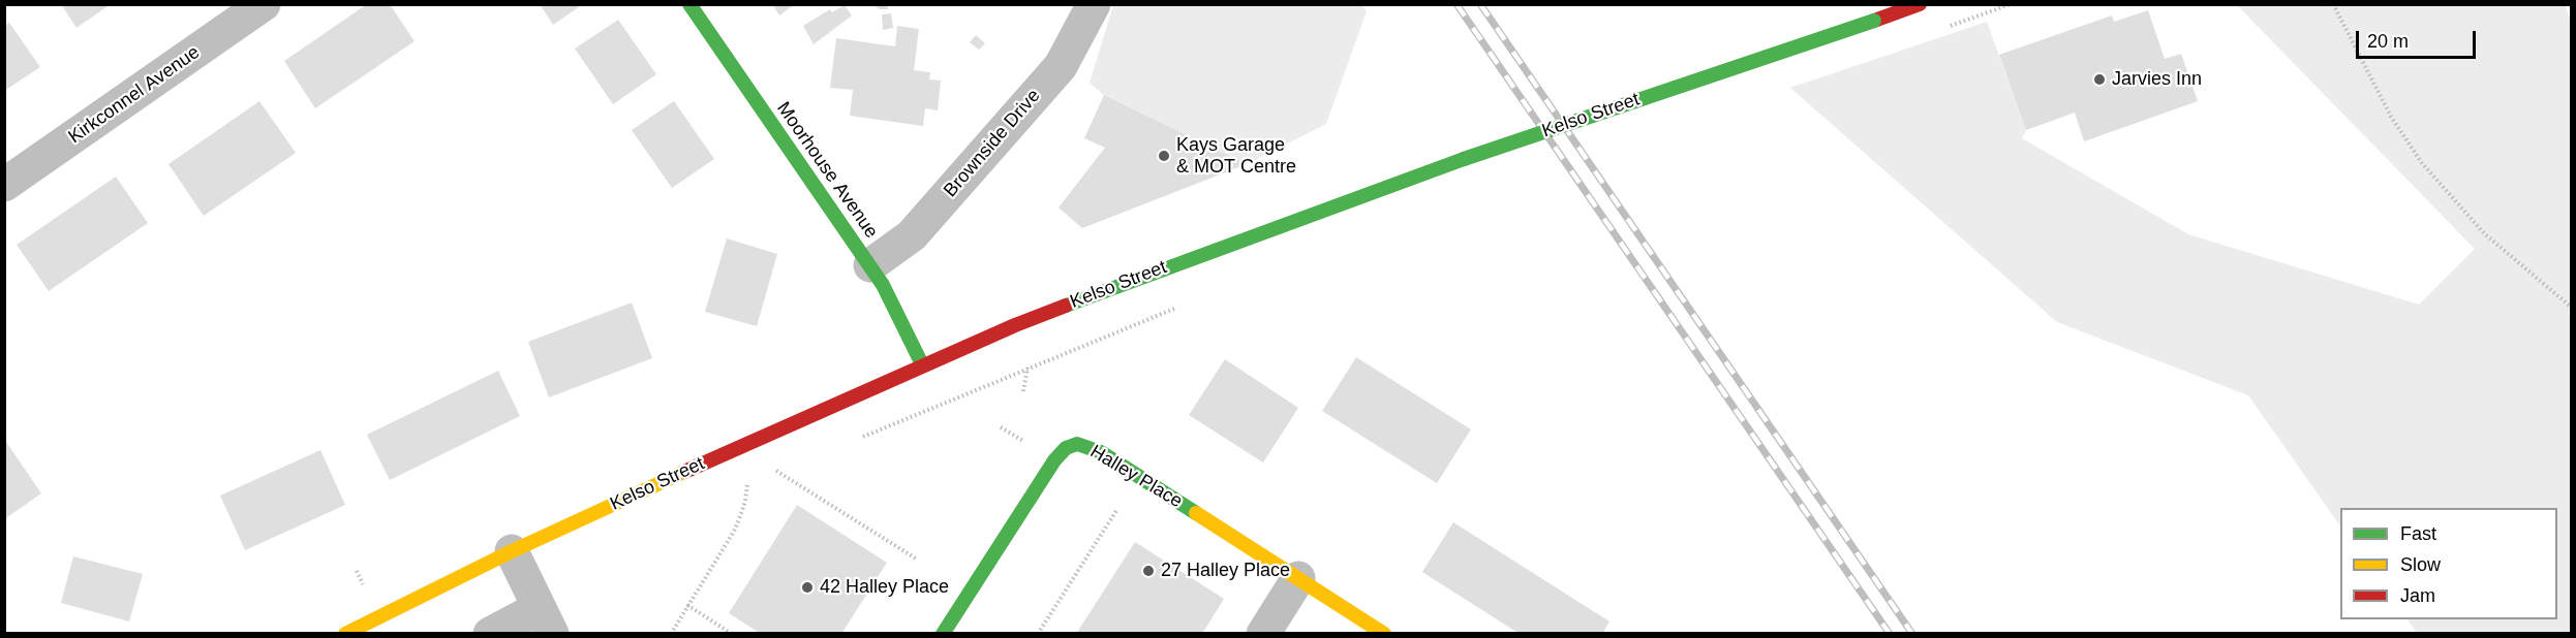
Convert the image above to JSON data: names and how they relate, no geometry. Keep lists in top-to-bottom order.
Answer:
{
  "streets": {
    "street": [
      "Kirkconnel Avenue",
      "Kelso Street",
      "Brownside Drive",
      "Moorhouse Avenue",
      "Halley Place"
    ]
  },
  "crossings": [
    ["Kelso Street", "Moorhouse Avenue"],
    ["Brownside Drive", "Moorhouse Avenue"]
  ],
  "places": [
    "Jarvies Inn",
    "Kays Garage & MOT Centre",
    "27 Halley Place",
    "42 Halley Place"
  ],
  "legend": ["Fast", "Slow", "Jam"],
  "scale_bar": "20 m"
}
